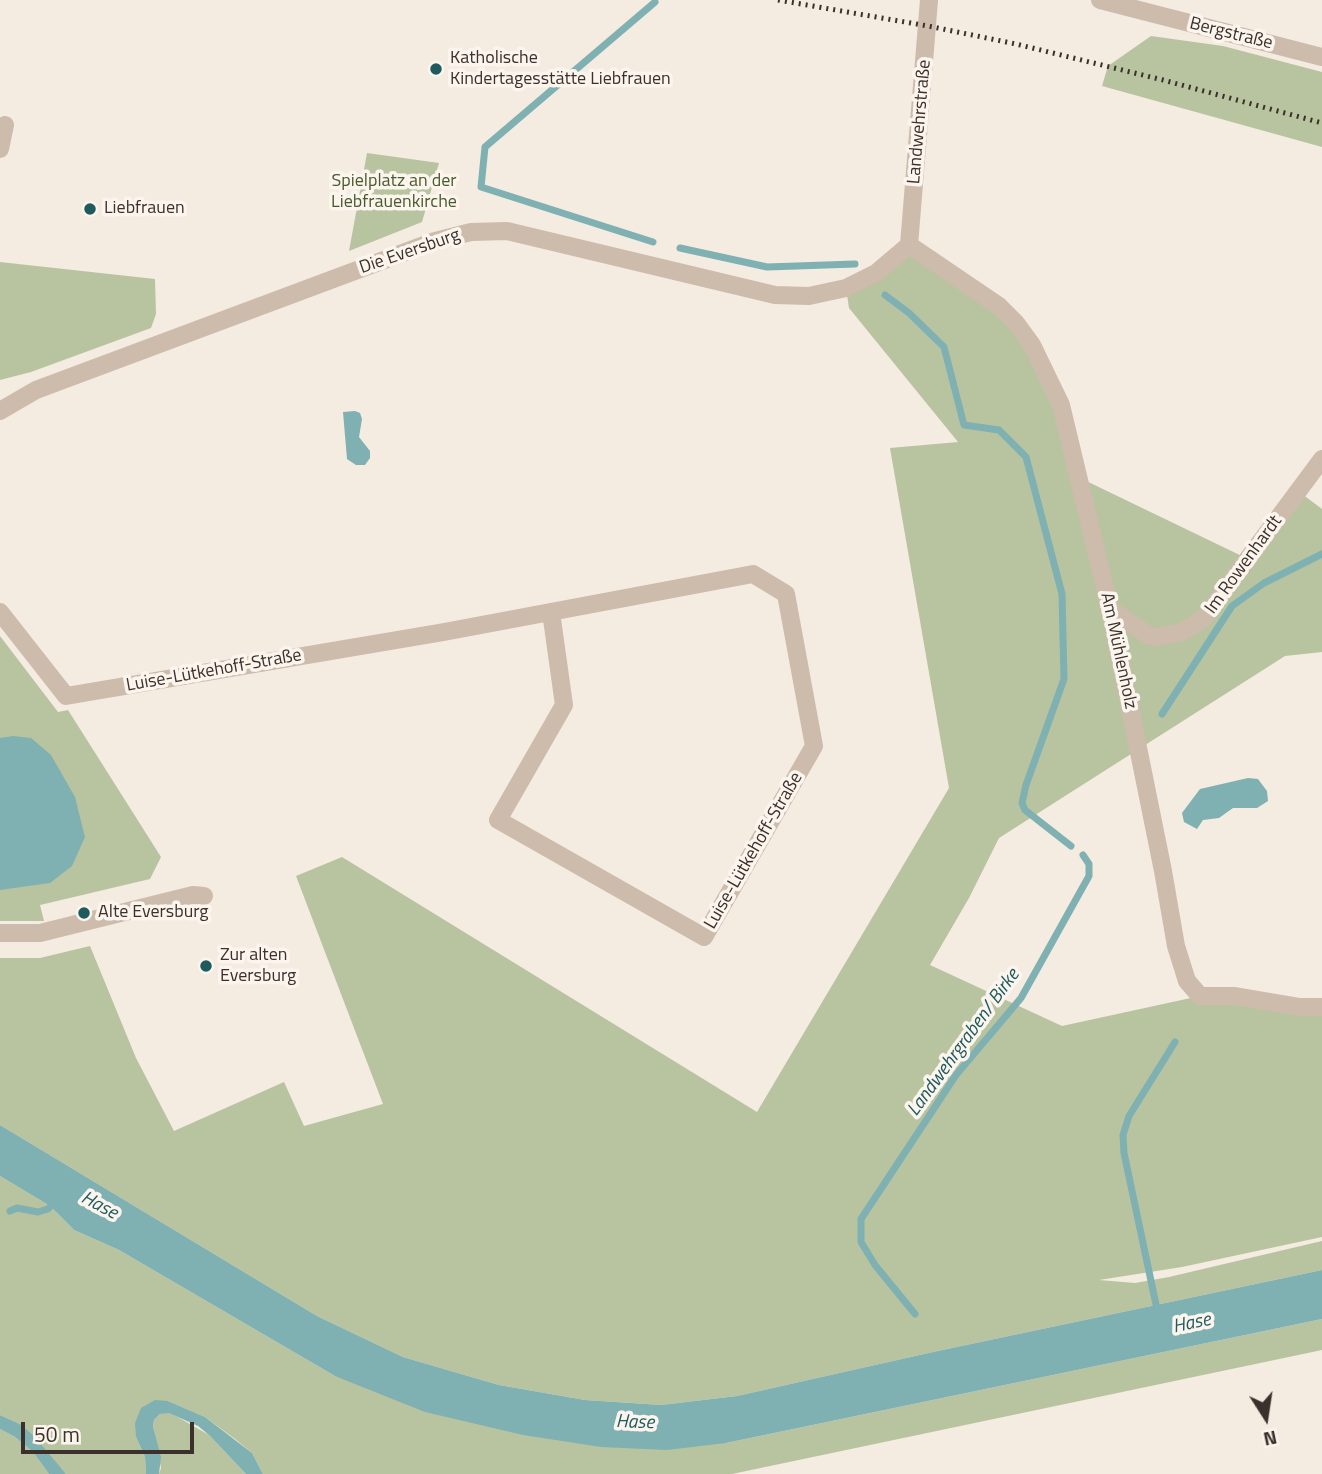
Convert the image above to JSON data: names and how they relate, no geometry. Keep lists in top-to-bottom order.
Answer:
{
  "streets": {
    "street": [
      "Bergstraße",
      "Landwehrstraße",
      "Die Eversburg",
      "Im Rowenhardt",
      "Am Mühlenholz",
      "Luise-Lütkehoff-Straße"
    ]
  },
  "crossings": [
    ["Landwehrstraße", "Die Eversburg"],
    ["Landwehrstraße", "Am Mühlenholz"],
    ["Die Eversburg", "Am Mühlenholz"],
    ["Im Rowenhardt", "Am Mühlenholz"]
  ],
  "water": ["Landwehrgraben/ Birke", "Hase"],
  "parks": ["Spielplatz an der Liebfrauenkirche"],
  "places": [
    "Katholische Kindertagesstätte Liebfrauen",
    "Liebfrauen",
    "Alte Eversburg",
    "Zur alten Eversburg"
  ],
  "scale_bar": "50 m",
  "north": "bottom"
}
